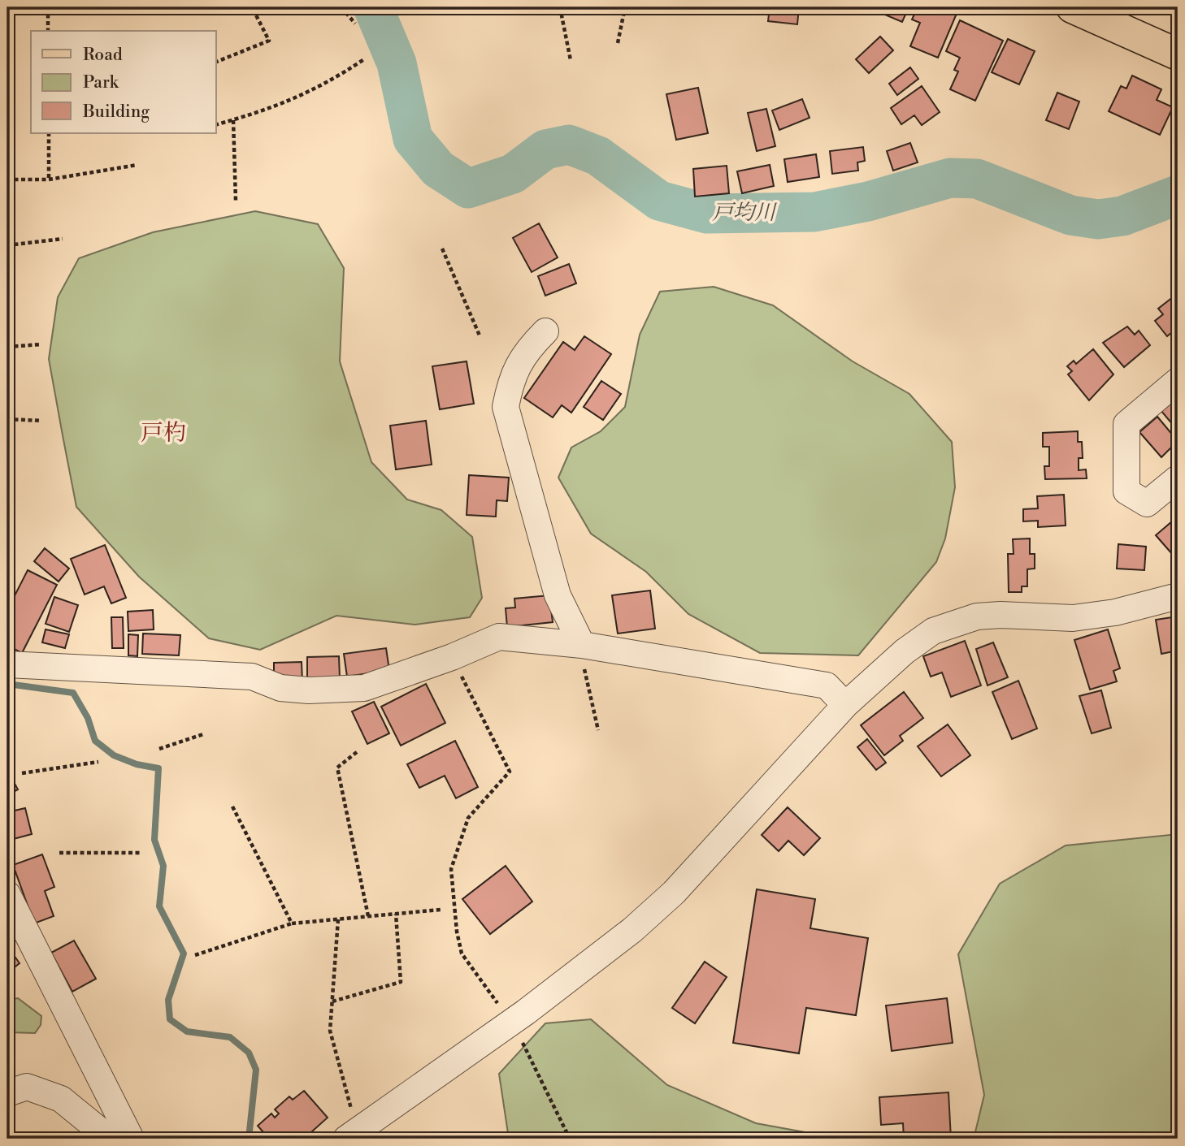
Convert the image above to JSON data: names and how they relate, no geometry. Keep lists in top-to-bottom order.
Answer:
{
  "districts": ["戸杓"],
  "water": ["戸均川"],
  "legend": ["Road", "Park", "Building"]
}
